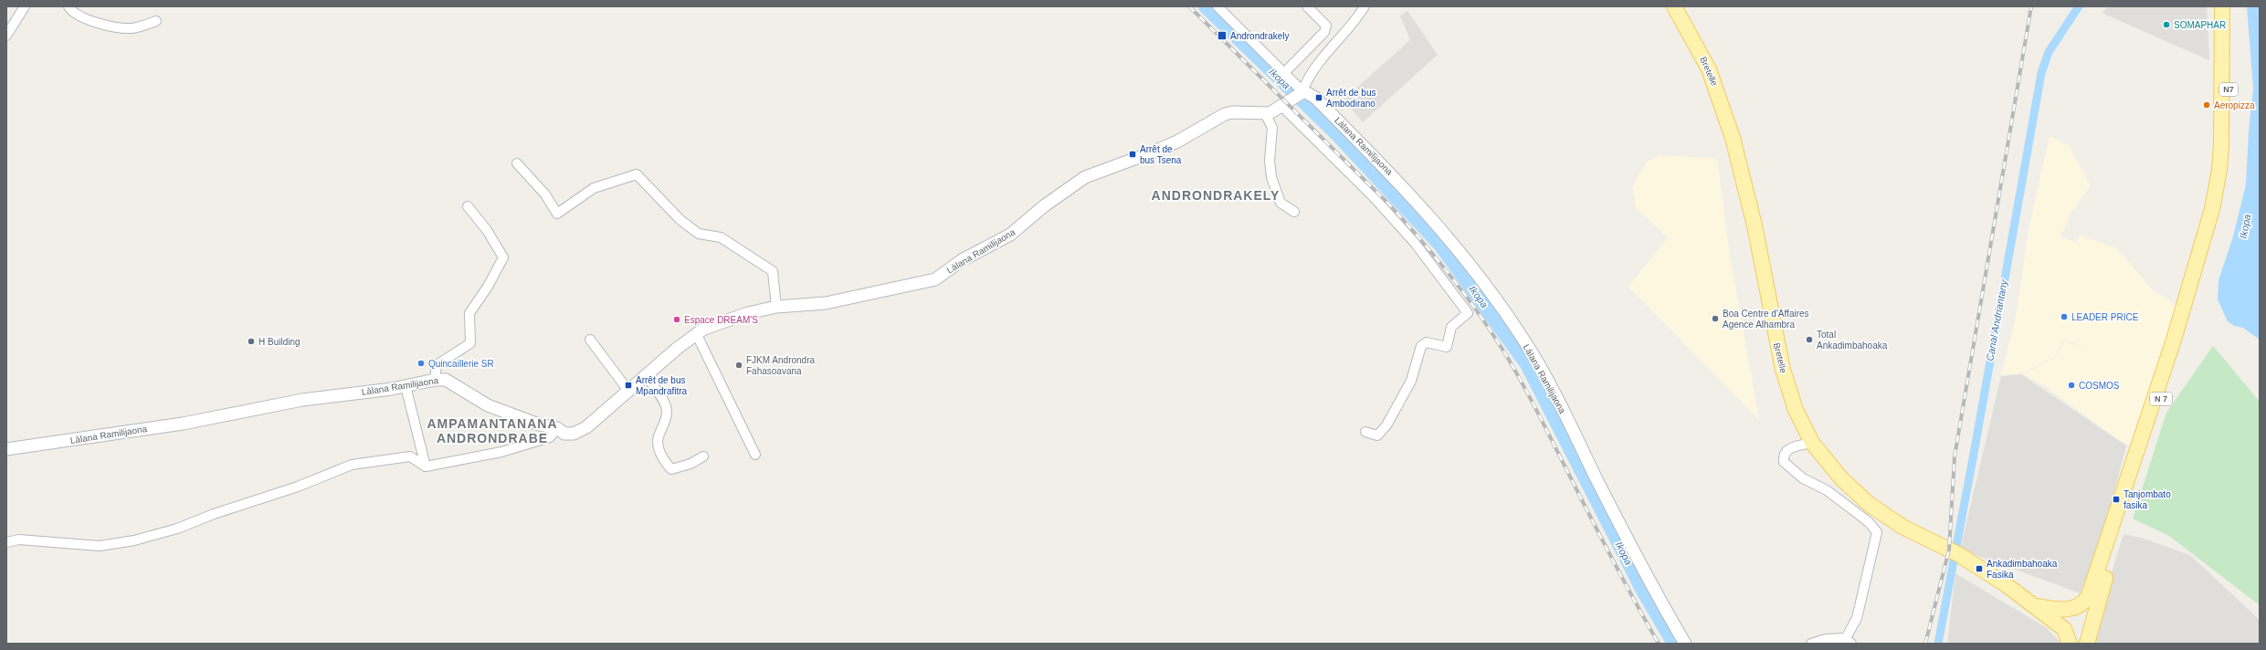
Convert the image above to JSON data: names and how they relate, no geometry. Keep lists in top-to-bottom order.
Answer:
{
  "streets": {
    "main road": ["Bretelle", "N7", "N 7"],
    "street": ["Làlana Ramilijaona"]
  },
  "crossings": [
    ["Bretelle", "N 7"],
    ["N7", "N 7"]
  ],
  "districts": ["ANDRONDRAKELY", "AMPAMANTANANA ANDRONDRABE"],
  "water": ["Ikopa", "Canal Andriantany"],
  "places": {
    "other": [
      "SOMAPHAR",
      "Aeropizza",
      "LEADER PRICE",
      "Boa Centre d'Affaires Agence Alhambra",
      "Espace DREAM'S",
      "Total Ankadimbahoaka",
      "H Building",
      "Quincaillerie SR",
      "FJKM Androndra Fahasoavana",
      "COSMOS"
    ],
    "transit": [
      "Androndrakely",
      "Arrêt de bus Ambodirano",
      "Arrêt de bus Tsena",
      "Arrêt de bus Mpandrafitra",
      "Tanjombato fasika",
      "Ankadimbahoaka Fasika"
    ]
  }
}
